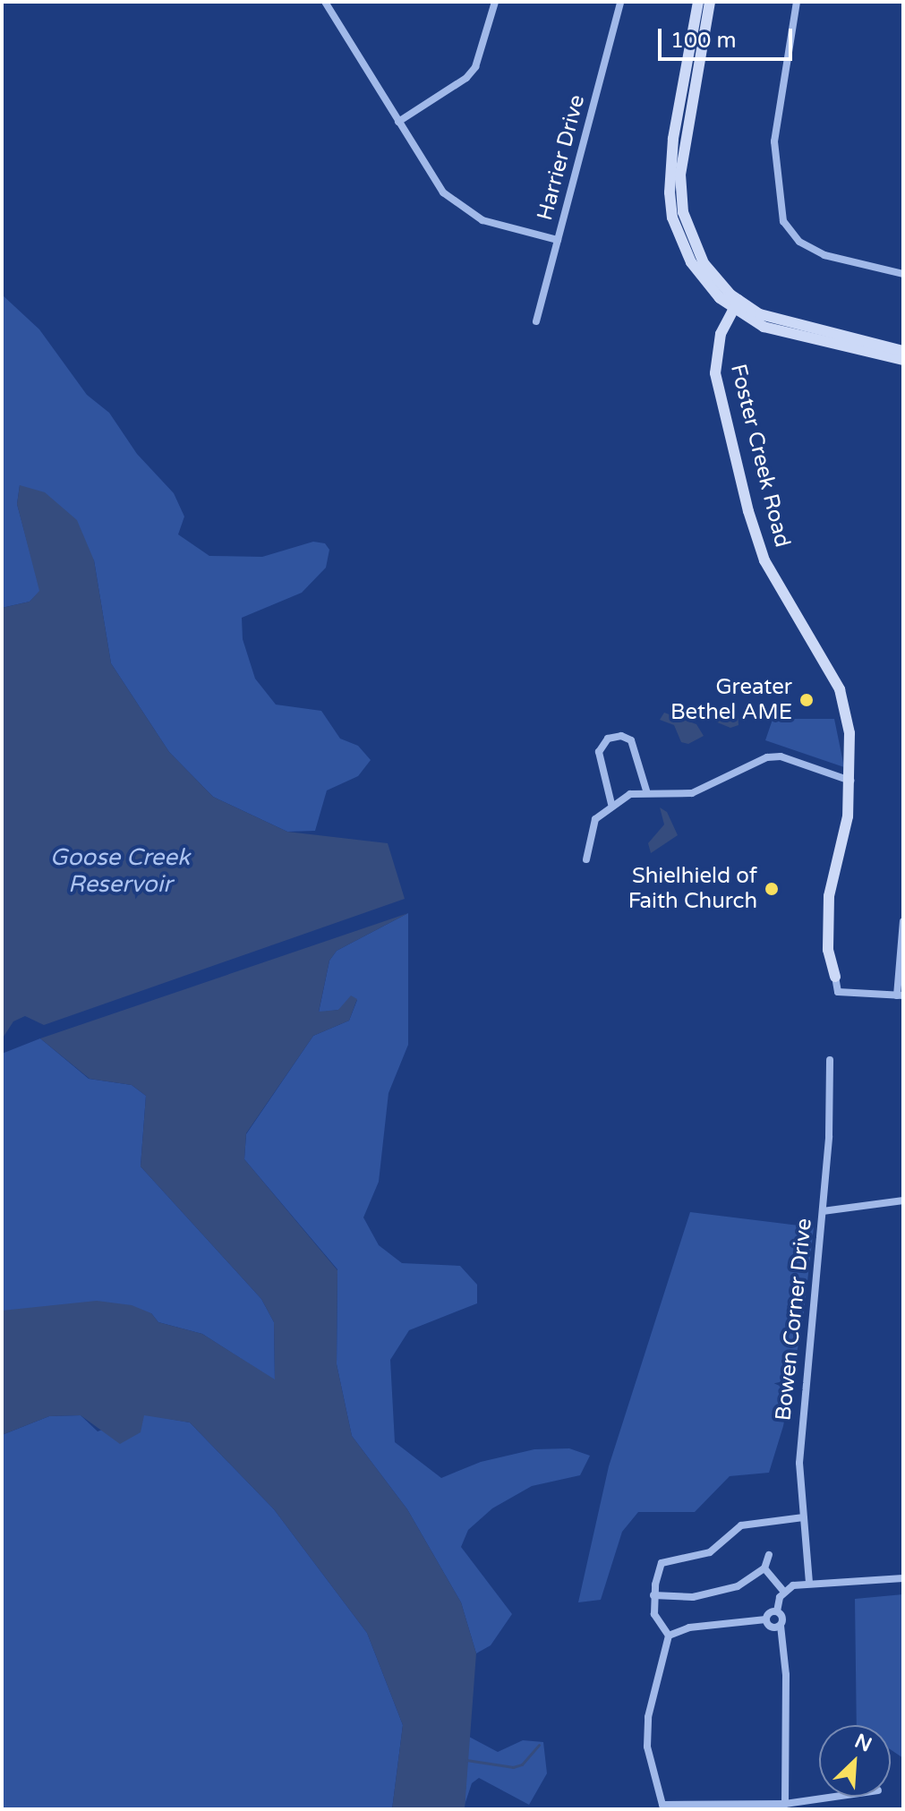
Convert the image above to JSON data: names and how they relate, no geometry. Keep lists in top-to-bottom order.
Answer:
{
  "streets": {
    "street": ["Harrier Drive", "Foster Creek Road", "Bowen Corner Drive"]
  },
  "water": ["Goose Creek Reservoir"],
  "places": ["Greater Bethel AME", "Shielhield of Faith Church"],
  "scale_bar": "100 m",
  "north": "top right"
}
